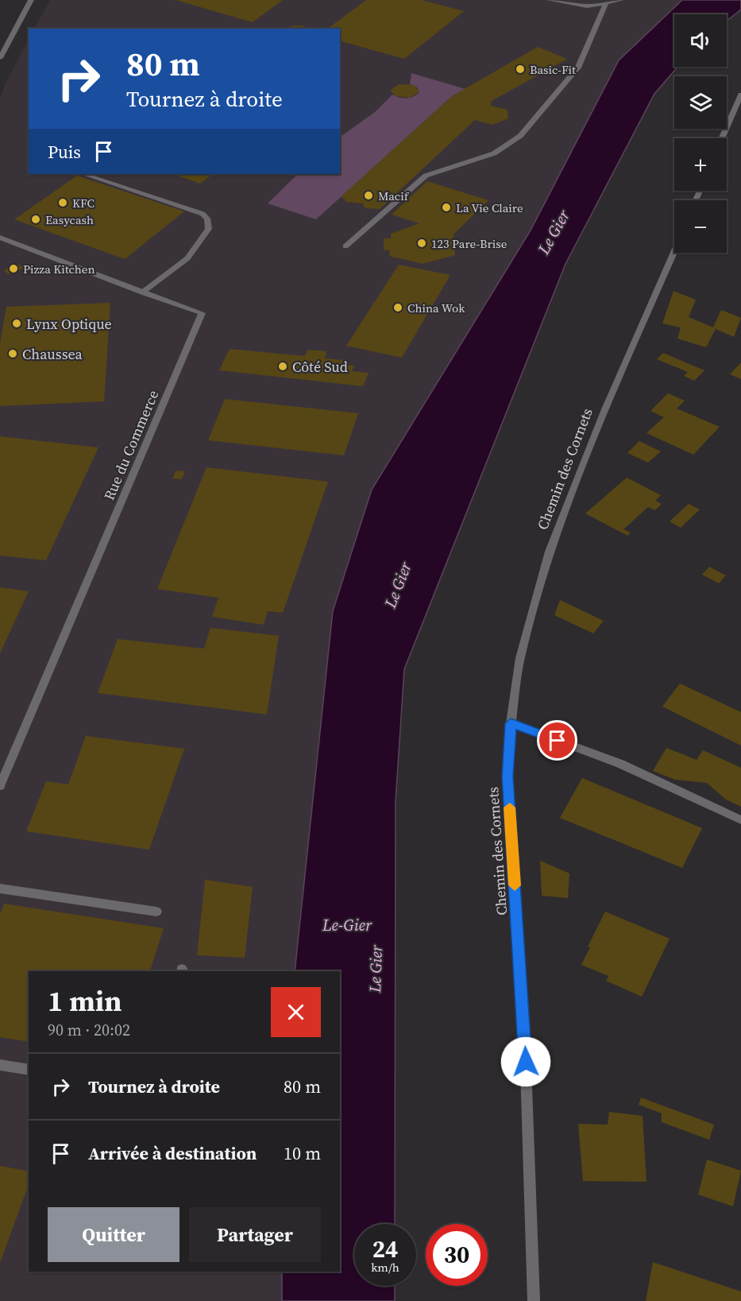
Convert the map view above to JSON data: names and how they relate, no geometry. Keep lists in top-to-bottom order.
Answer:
{
  "streets": {
    "street": ["Rue du Commerce", "Chemin des Cornets"]
  },
  "water": ["Le Gier", "Le-Gier"],
  "places": [
    "Basic-Fit",
    "Macif",
    "KFC",
    "La Vie Claire",
    "Easycash",
    "123 Pare-Brise",
    "Pizza Kitchen",
    "China Wok",
    "Lynx Optique",
    "Chaussea",
    "Côté Sud"
  ],
  "page": {
    "map_buttons": ["+", "−"],
    "turn": ["80 m", "Tournez à droite"],
    "then": "Puis",
    "heading": ["1 min", "90 m · 20:02"],
    "list": [
      {
        "name": "Tournez à droite",
        "value": "80 m"
      },
      {
        "name": "Arrivée à destination",
        "value": "10 m"
      }
    ],
    "buttons": ["Quitter", "Partager"],
    "speed": "24 km/h",
    "limit": "30"
  }
}
